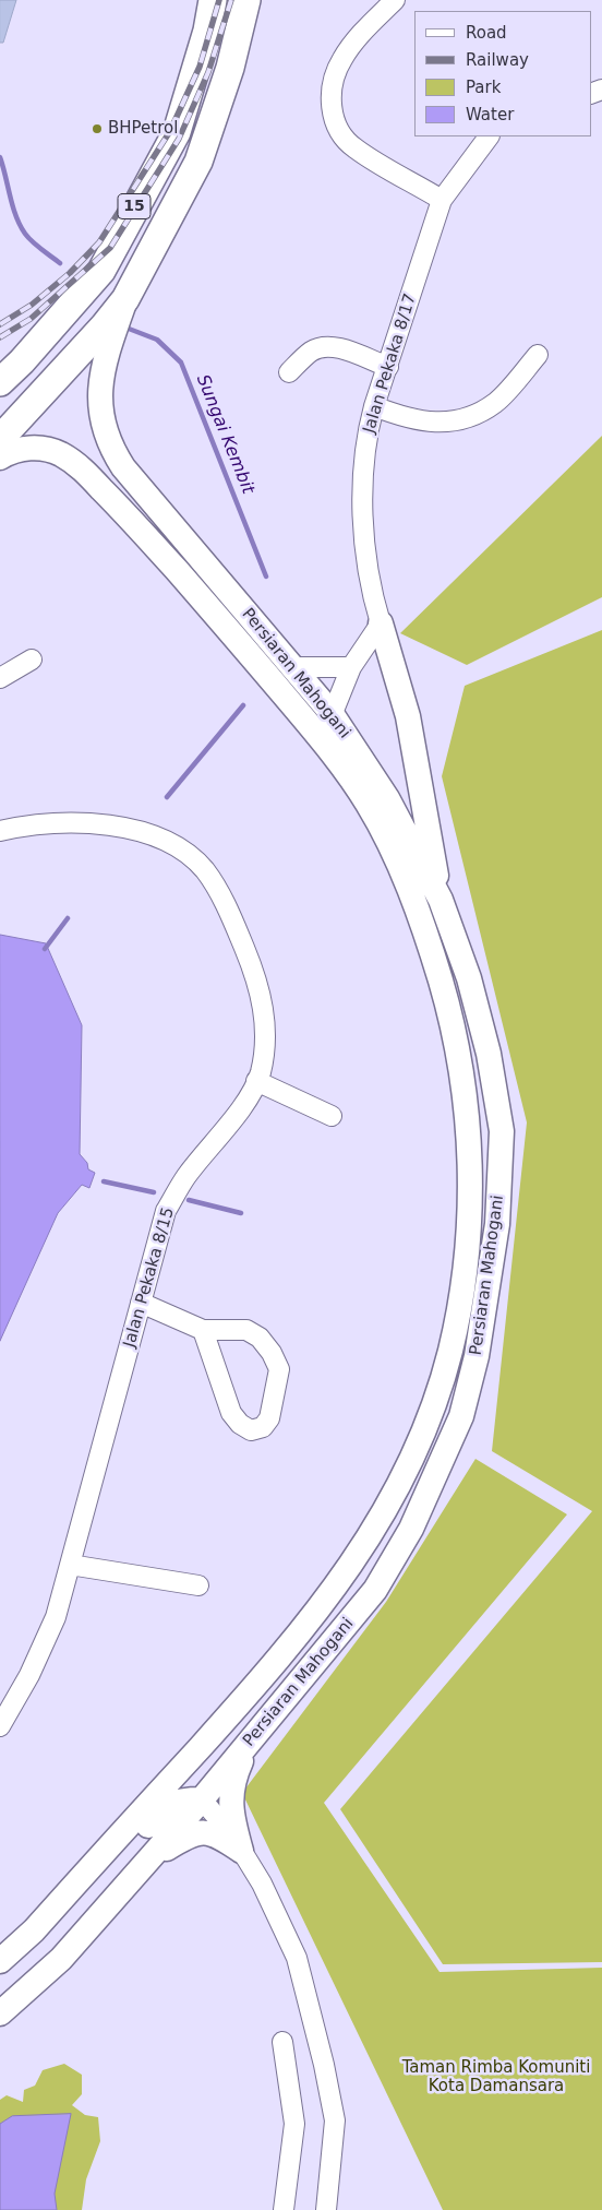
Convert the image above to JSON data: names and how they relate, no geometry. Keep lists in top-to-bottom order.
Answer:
{
  "streets": {
    "highway": ["15"],
    "main road": ["Persiaran Mahogani"],
    "street": ["Jalan Pekaka 8/17", "Jalan Pekaka 8/15"]
  },
  "crossings": [
    ["15", "Persiaran Mahogani"]
  ],
  "water": ["Sungai Kembit"],
  "parks": ["Taman Rimba Komuniti Kota Damansara"],
  "places": ["BHPetrol"],
  "legend": [
    "Road",
    "Railway",
    "Park",
    "Water"
  ]
}
